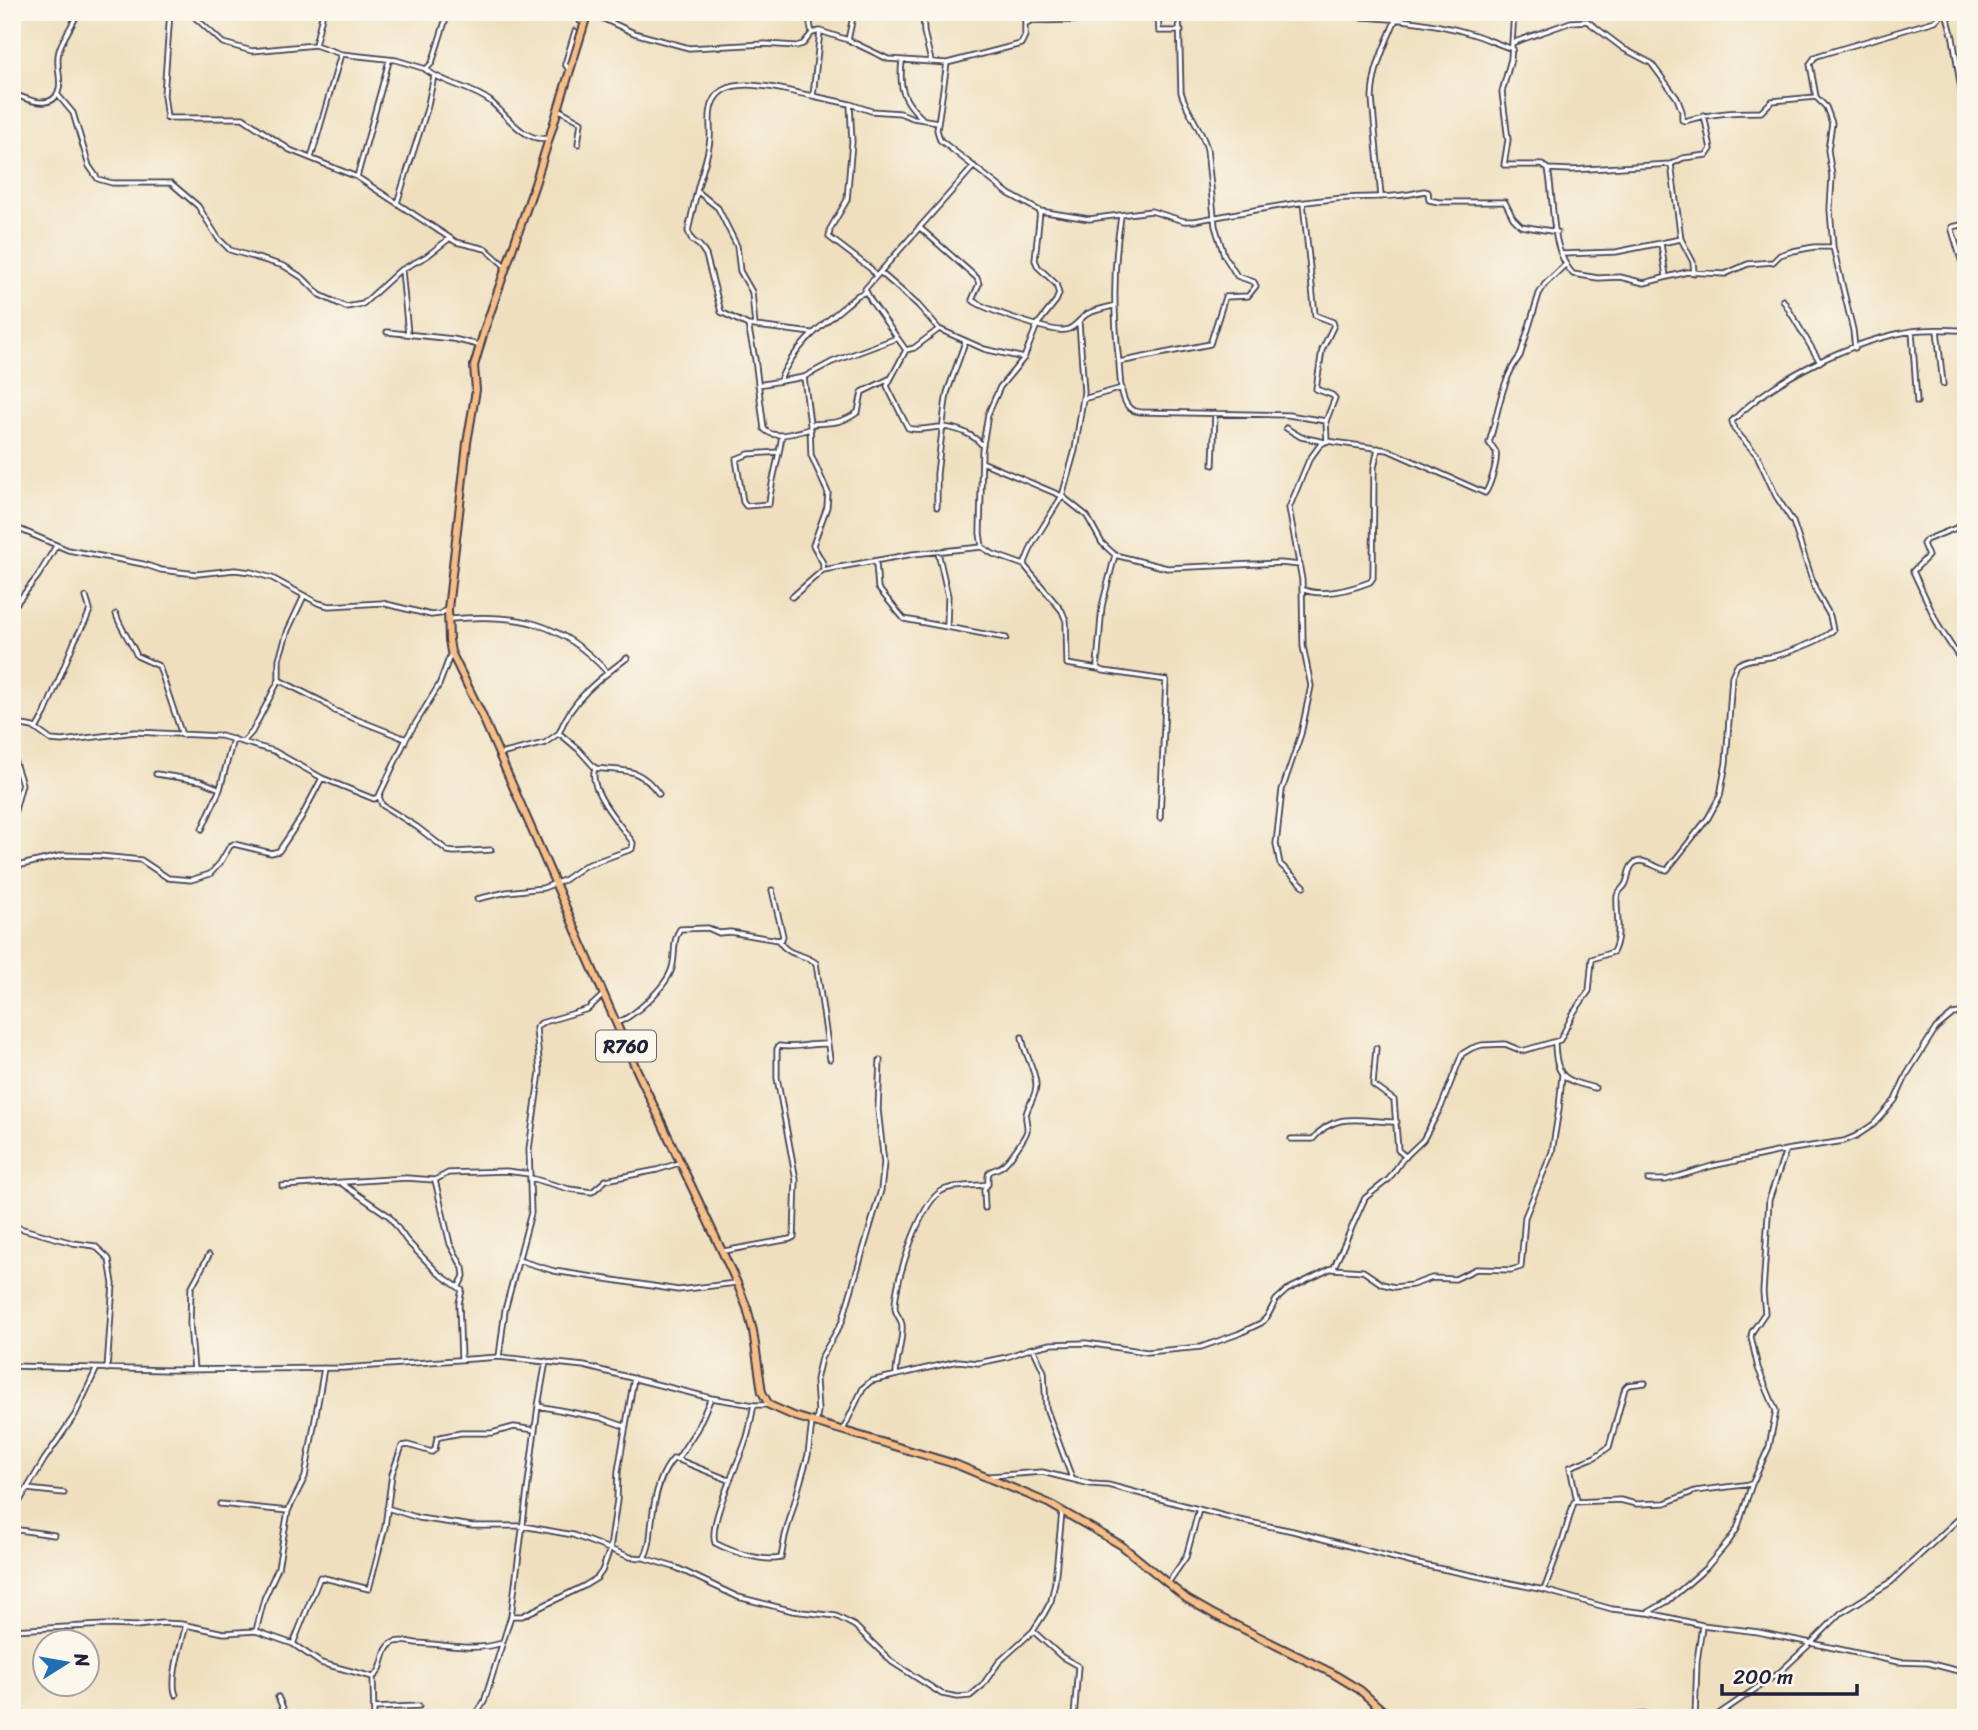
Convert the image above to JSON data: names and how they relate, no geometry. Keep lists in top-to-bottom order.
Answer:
{
  "streets": {
    "main road": ["R760"]
  },
  "scale_bar": "200 m",
  "north": "right"
}
